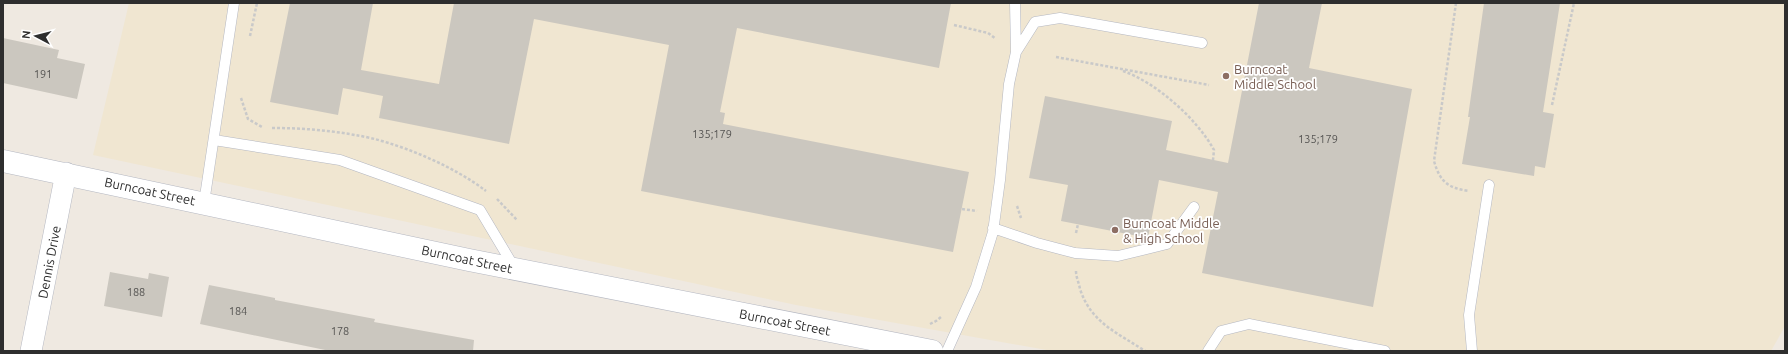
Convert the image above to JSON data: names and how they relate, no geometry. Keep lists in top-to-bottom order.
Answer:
{
  "streets": {
    "main road": ["Burncoat Street"],
    "street": ["Dennis Drive"]
  },
  "crossings": [
    ["Burncoat Street", "Dennis Drive"]
  ],
  "places": ["Burncoat Middle School", "Burncoat Middle & High School"],
  "house_numbers": [
    "191",
    "135;179",
    "135;179",
    "188",
    "184",
    "178"
  ],
  "north": "left"
}
